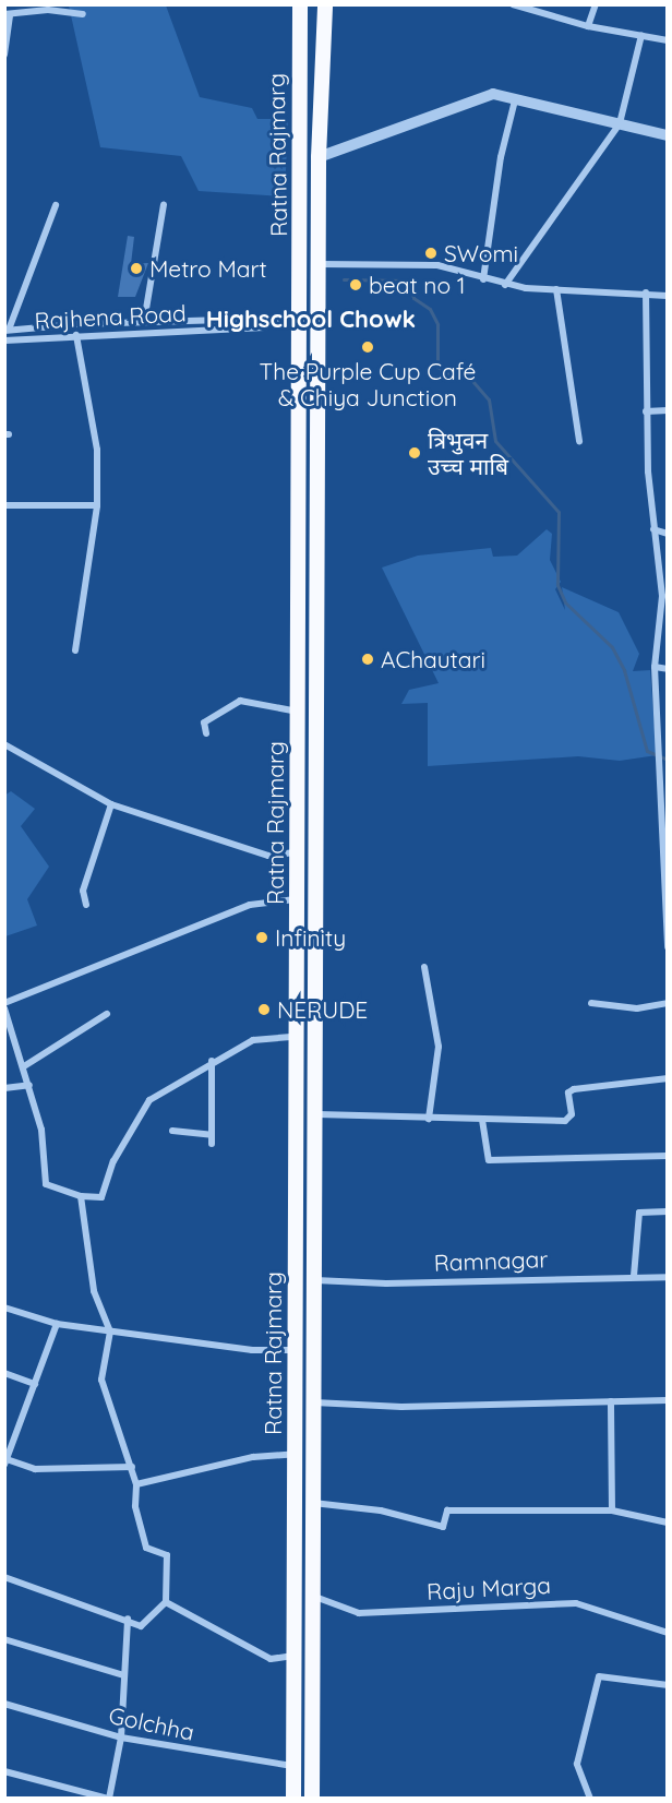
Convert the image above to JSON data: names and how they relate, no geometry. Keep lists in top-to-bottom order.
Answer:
{
  "streets": {
    "highway": ["Ratna Rajmarg"],
    "street": [
      "Rajhena Road",
      "Ramnagar",
      "Raju Marga",
      "Golchha"
    ]
  },
  "crossings": [
    ["Ratna Rajmarg", "Ramnagar"],
    ["Ratna Rajmarg", "Raju Marga"],
    ["Ratna Rajmarg", "Golchha"]
  ],
  "districts": ["Highschool Chowk"],
  "places": [
    "SWomi",
    "Metro Mart",
    "beat no 1",
    "The Purple Cup Café & Chiya Junction",
    "त्रिभुवन उच्च माबि",
    "AChautari",
    "Infinity",
    "NERUDE"
  ]
}
